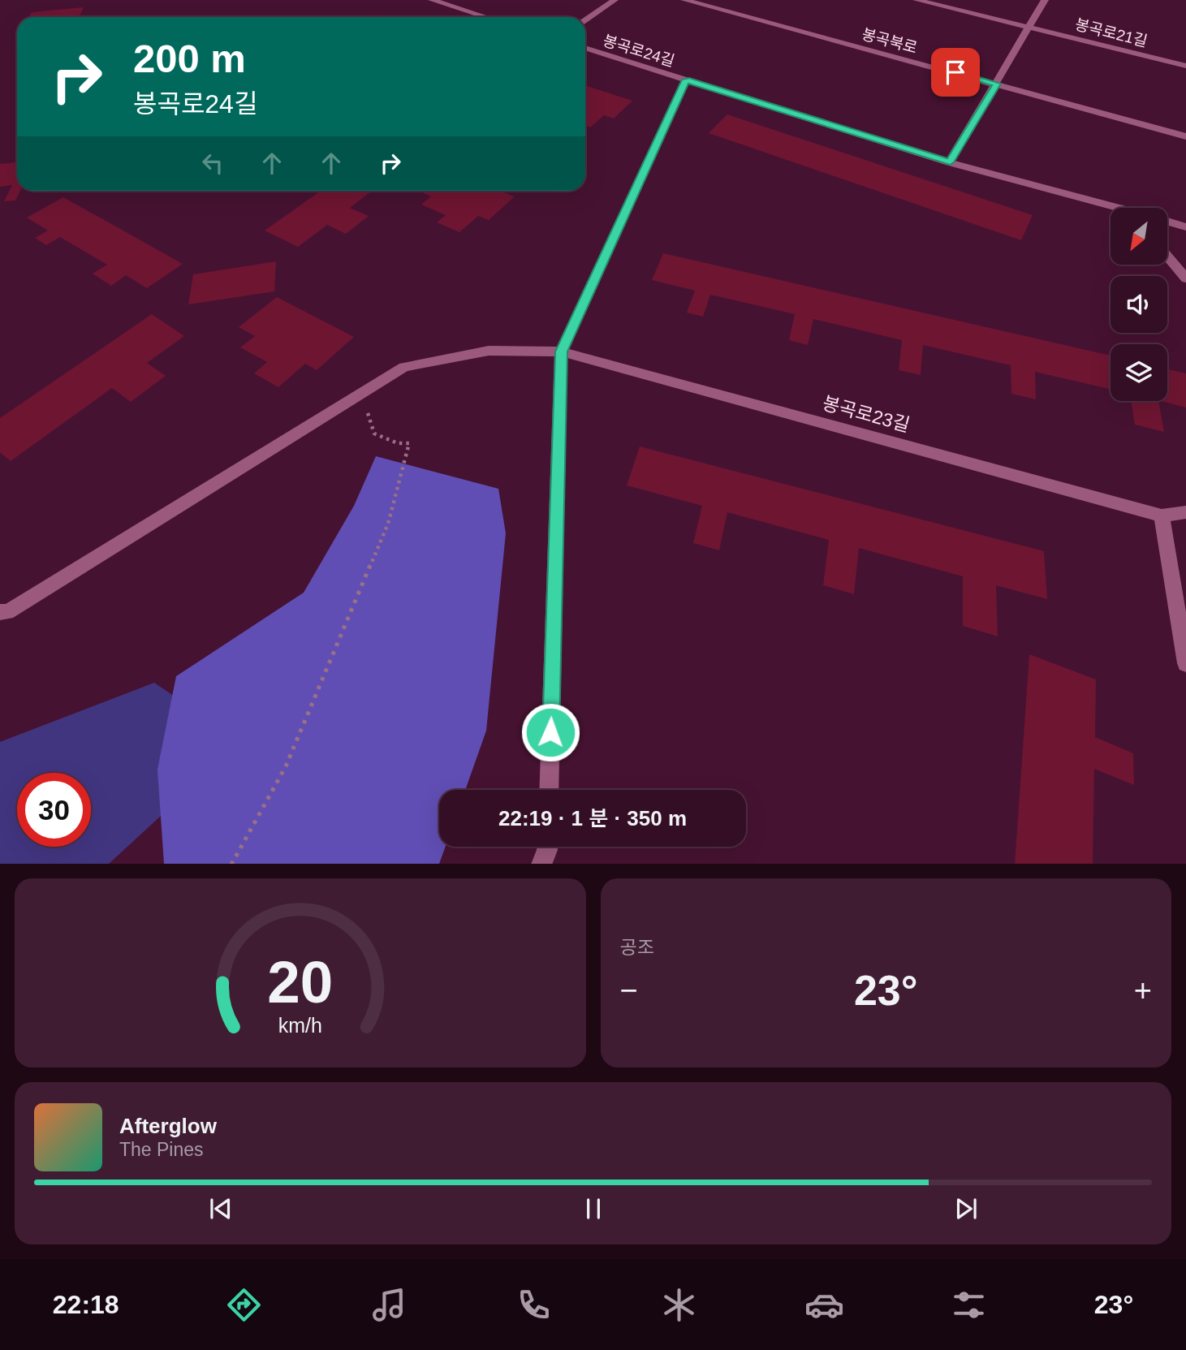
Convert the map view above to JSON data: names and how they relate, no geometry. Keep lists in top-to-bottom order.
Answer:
{
  "streets": {
    "street": [
      "봉곡로21길",
      "봉곡북로",
      "봉곡로24길",
      "봉곡로23길"
    ]
  },
  "north": "bottom left",
  "page": {
    "turn": ["200 m", "봉곡로24길"],
    "limit": "30",
    "trip": "22:19 · 1 분 · 350 m",
    "tile": "공조",
    "heat": ["−", "23°", "+"],
    "song": ["Afterglow", "The Pines"],
    "tabs": ["22:18", "23°"],
    "gauge": ["20", "km/h"]
  }
}
